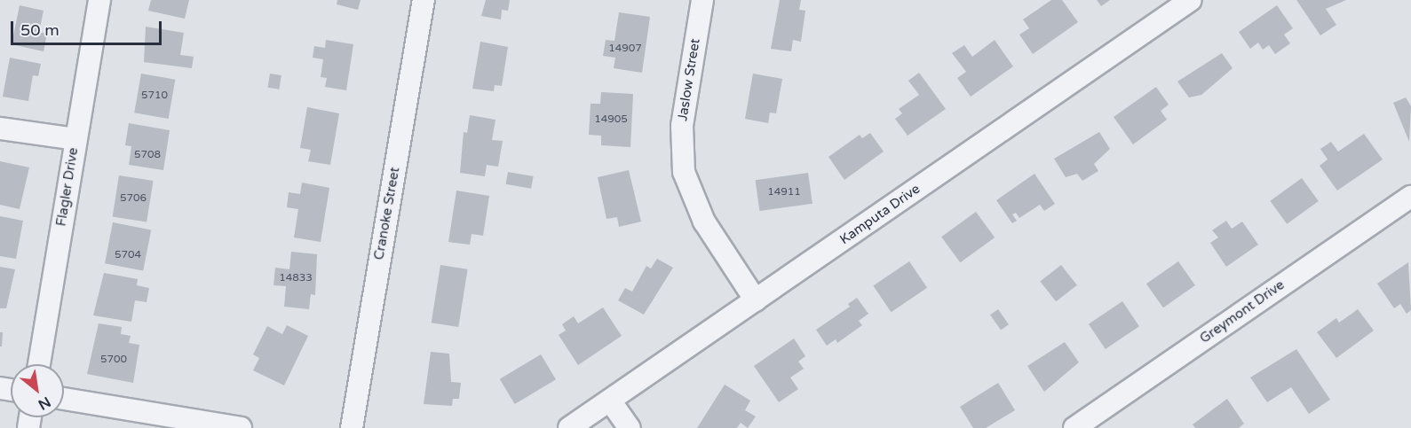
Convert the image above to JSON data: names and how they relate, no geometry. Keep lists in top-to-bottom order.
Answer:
{
  "streets": {
    "street": [
      "Jaslow Street",
      "Flagler Drive",
      "Cranoke Street",
      "Kamputa Drive",
      "Greymont Drive"
    ]
  },
  "crossings": [
    ["Jaslow Street", "Kamputa Drive"]
  ],
  "house_numbers": [
    "14907",
    "5710",
    "14905",
    "5708",
    "14911",
    "5706",
    "5704",
    "14833",
    "5700"
  ],
  "scale_bar": "50 m",
  "north": "bottom right"
}
